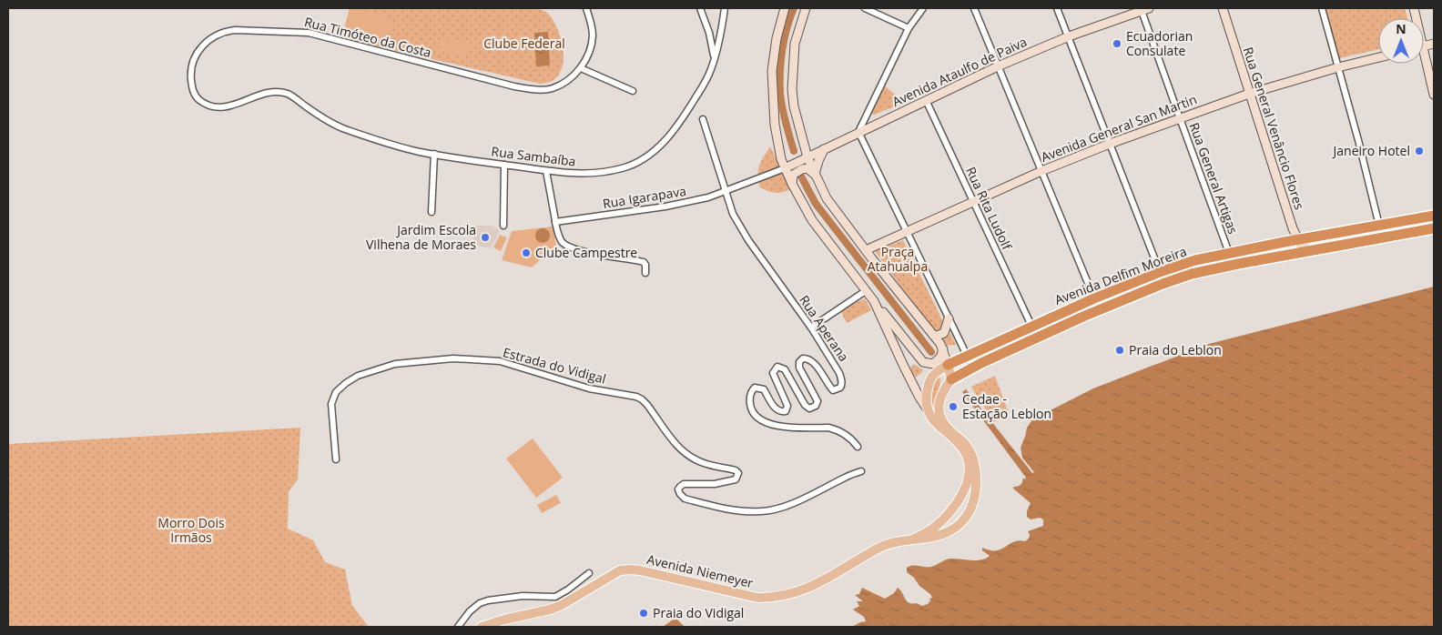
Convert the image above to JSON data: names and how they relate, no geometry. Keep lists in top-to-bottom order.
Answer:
{
  "streets": {
    "highway": ["Avenida Delfim Moreira"],
    "main road": [
      "Avenida Ataulfo de Paiva",
      "Avenida General San Martin",
      "Rua General Venâncio Flores",
      "Avenida Niemeyer"
    ],
    "street": [
      "Rua Timóteo da Costa",
      "Rua Sambaíba",
      "Rua General Artigas",
      "Rua Igarapava",
      "Rua Rita Ludolf",
      "Rua Aperana",
      "Estrada do Vidigal"
    ]
  },
  "crossings": [
    ["Rua Timóteo da Costa", "Rua Sambaíba"],
    ["Avenida Ataulfo de Paiva", "Rua General Artigas"],
    ["Avenida Ataulfo de Paiva", "Rua Igarapava"],
    ["Avenida Ataulfo de Paiva", "Rua Rita Ludolf"],
    ["Avenida General San Martin", "Rua General Venâncio Flores"],
    ["Avenida General San Martin", "Rua General Artigas"],
    ["Avenida General San Martin", "Rua Rita Ludolf"],
    ["Rua General Venâncio Flores", "Avenida Delfim Moreira"],
    ["Rua General Artigas", "Avenida Delfim Moreira"],
    ["Rua Igarapava", "Rua Aperana"],
    ["Rua Rita Ludolf", "Avenida Delfim Moreira"],
    ["Avenida Delfim Moreira", "Avenida Niemeyer"]
  ],
  "parks": ["Clube Federal", "Praça Atahualpa", "Morro Dois Irmãos"],
  "places": [
    "Ecuadorian Consulate",
    "Janeiro Hotel",
    "Jardim Escola Vilhena de Moraes",
    "Clube Campestre",
    "Praia do Leblon",
    "Cedae - Estação Leblon",
    "Praia do Vidigal"
  ],
  "north": "top"
}
